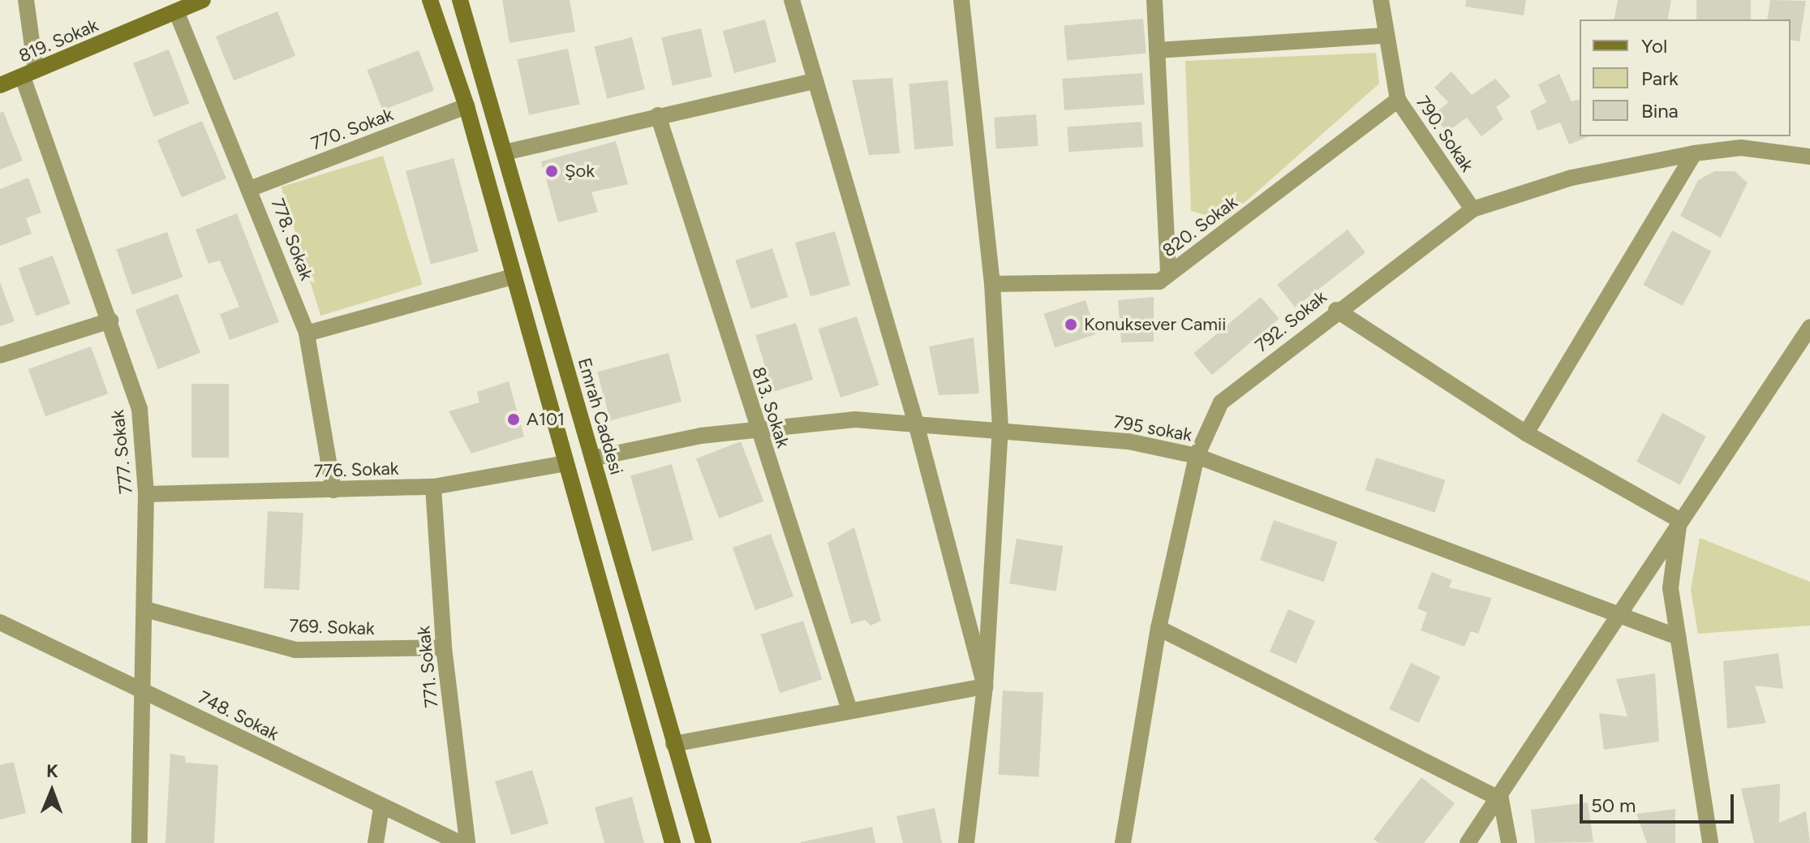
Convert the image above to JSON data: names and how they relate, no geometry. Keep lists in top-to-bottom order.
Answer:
{
  "streets": {
    "street": [
      "819. Sokak",
      "770. Sokak",
      "790. Sokak",
      "820. Sokak",
      "778. Sokak",
      "792. Sokak",
      "813. Sokak",
      "Emrah Caddesi",
      "795 sokak",
      "777. Sokak",
      "776. Sokak",
      "769. Sokak",
      "771. Sokak",
      "748. Sokak"
    ]
  },
  "crossings": [
    ["819. Sokak", "778. Sokak"],
    ["819. Sokak", "777. Sokak"],
    ["770. Sokak", "778. Sokak"],
    ["790. Sokak", "820. Sokak"],
    ["790. Sokak", "792. Sokak"],
    ["778. Sokak", "776. Sokak"],
    ["792. Sokak", "795 sokak"],
    ["813. Sokak", "795 sokak"],
    ["Emrah Caddesi", "795 sokak"],
    ["777. Sokak", "776. Sokak"],
    ["777. Sokak", "769. Sokak"],
    ["777. Sokak", "748. Sokak"],
    ["776. Sokak", "771. Sokak"],
    ["769. Sokak", "771. Sokak"]
  ],
  "places": ["Şok", "Konuksever Camii", "A101"],
  "legend": ["Yol", "Park", "Bina"],
  "scale_bar": "50 m",
  "north": "top"
}
